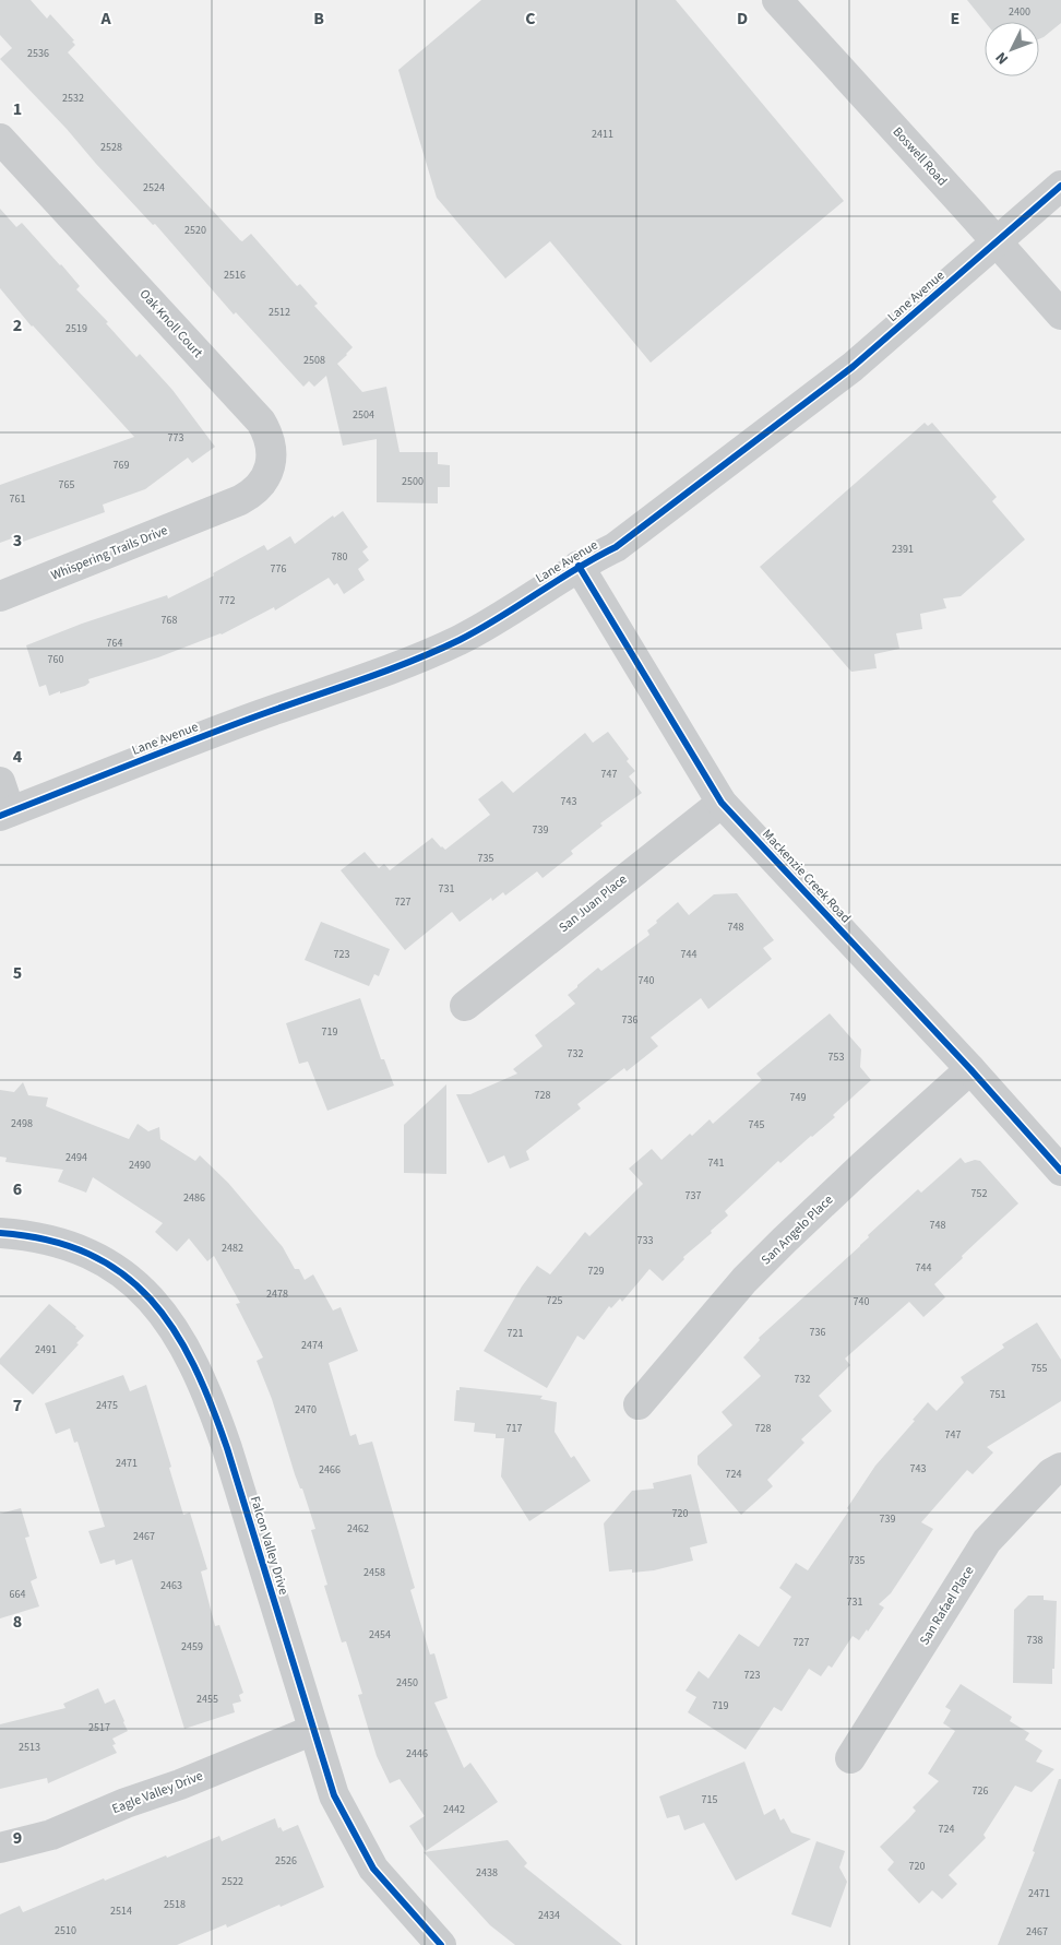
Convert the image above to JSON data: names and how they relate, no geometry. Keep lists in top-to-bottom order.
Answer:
{
  "streets": {
    "street": [
      "Boswell Road",
      "Lane Avenue",
      "Oak Knoll Court",
      "Whispering Trails Drive",
      "Mackenzie Creek Road",
      "San Juan Place",
      "San Angelo Place",
      "Falcon Valley Drive",
      "San Rafael Place",
      "Eagle Valley Drive"
    ]
  },
  "crossings": [
    ["Boswell Road", "Lane Avenue"],
    ["Lane Avenue", "Mackenzie Creek Road"],
    ["Oak Knoll Court", "Whispering Trails Drive"],
    ["Mackenzie Creek Road", "San Juan Place"],
    ["Mackenzie Creek Road", "San Angelo Place"],
    ["Falcon Valley Drive", "Eagle Valley Drive"]
  ],
  "house_numbers": [
    "2400",
    "2536",
    "2532",
    "2411",
    "2528",
    "2524",
    "2520",
    "2516",
    "2512",
    "2519",
    "2508",
    "2504",
    "773",
    "769",
    "2500",
    "765",
    "761",
    "2391",
    "780",
    "776",
    "772",
    "768",
    "764",
    "760",
    "747",
    "743",
    "739",
    "735",
    "731",
    "727",
    "748",
    "723",
    "744",
    "740",
    "736",
    "719",
    "732",
    "753",
    "728",
    "749",
    "2498",
    "745",
    "2494",
    "741",
    "2490",
    "752",
    "737",
    "2486",
    "748",
    "733",
    "2482",
    "744",
    "729",
    "2478",
    "725",
    "740",
    "736",
    "721",
    "2474",
    "2491",
    "755",
    "732",
    "751",
    "2475",
    "2470",
    "717",
    "728",
    "747",
    "2471",
    "743",
    "2466",
    "724",
    "720",
    "739",
    "2462",
    "2467",
    "735",
    "2458",
    "2463",
    "664",
    "731",
    "2454",
    "738",
    "727",
    "2459",
    "723",
    "2450",
    "2455",
    "719",
    "2517",
    "2513",
    "2446",
    "726",
    "715",
    "2442",
    "724",
    "2526",
    "720",
    "2438",
    "2522",
    "2471",
    "2518",
    "2514",
    "2434",
    "2510",
    "2467"
  ],
  "north": "bottom left",
  "grid": {
    "columns": [
      "A",
      "B",
      "C",
      "D",
      "E"
    ],
    "rows": [
      "1",
      "2",
      "3",
      "4",
      "5",
      "6",
      "7",
      "8",
      "9"
    ]
  }
}
